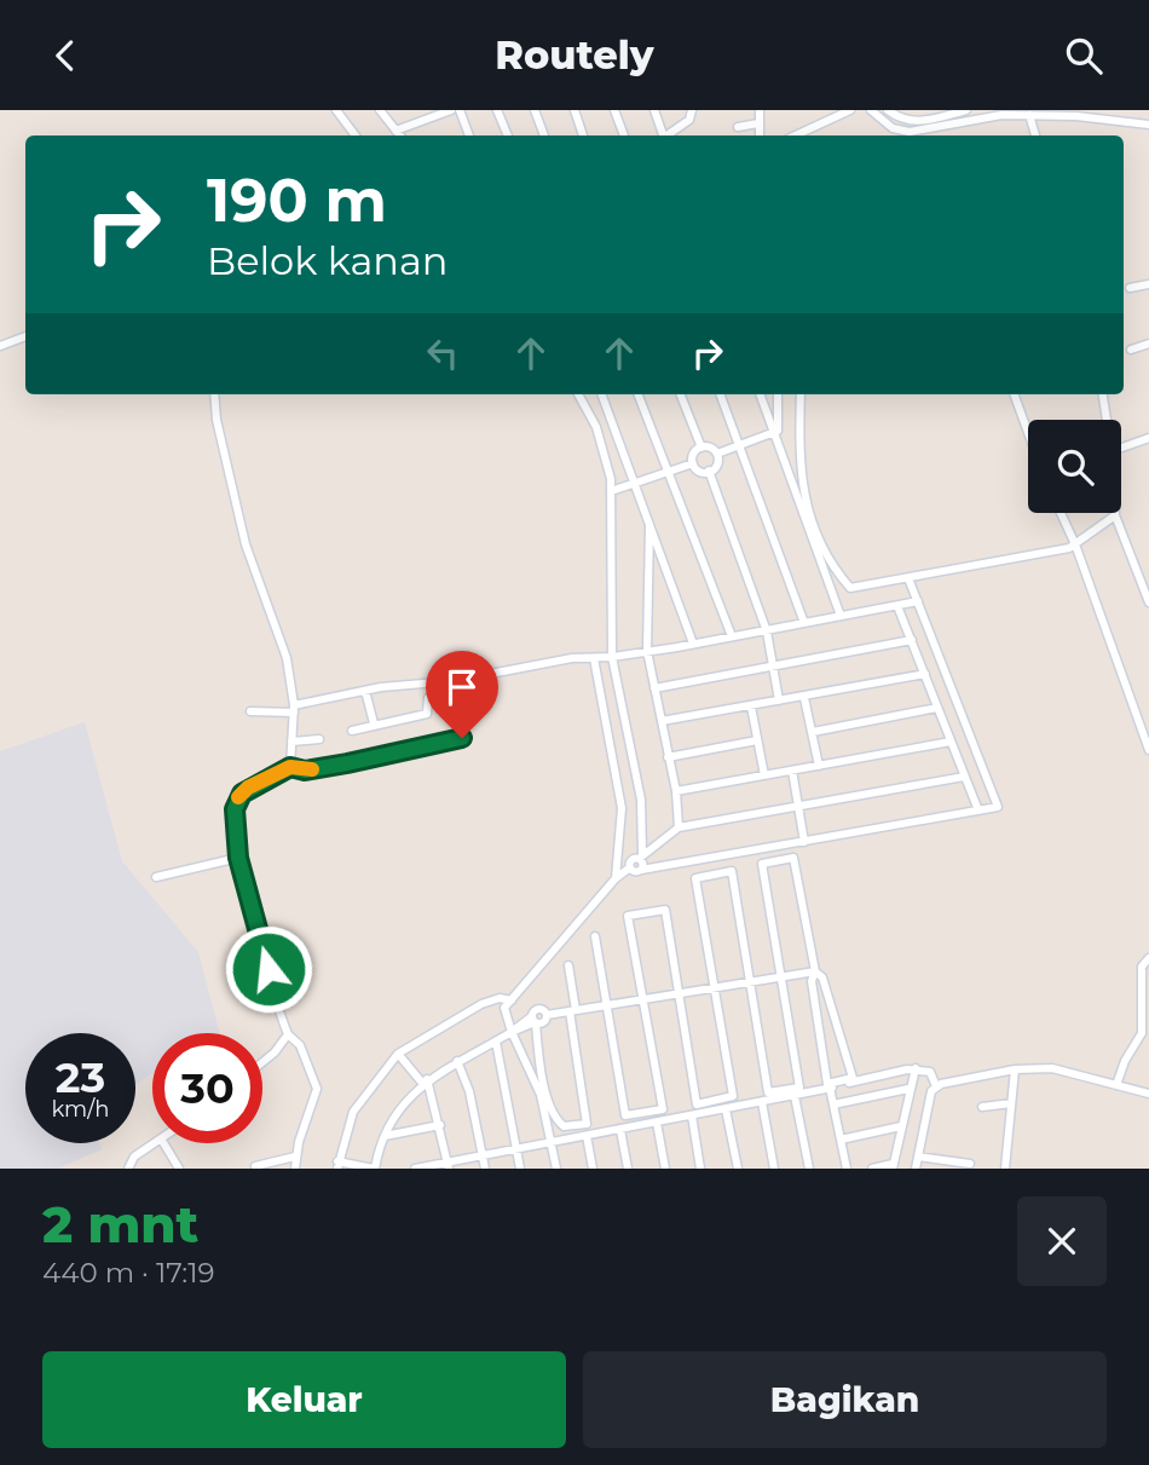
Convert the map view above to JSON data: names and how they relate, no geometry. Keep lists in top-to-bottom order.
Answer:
{
  "page": {
    "header": "Routely",
    "turn": ["190 m", "Belok kanan"],
    "speed": "23 km/h",
    "limit": "30",
    "heading": ["2 mnt", "440 m · 17:19"],
    "buttons": ["Keluar", "Bagikan"]
  }
}
